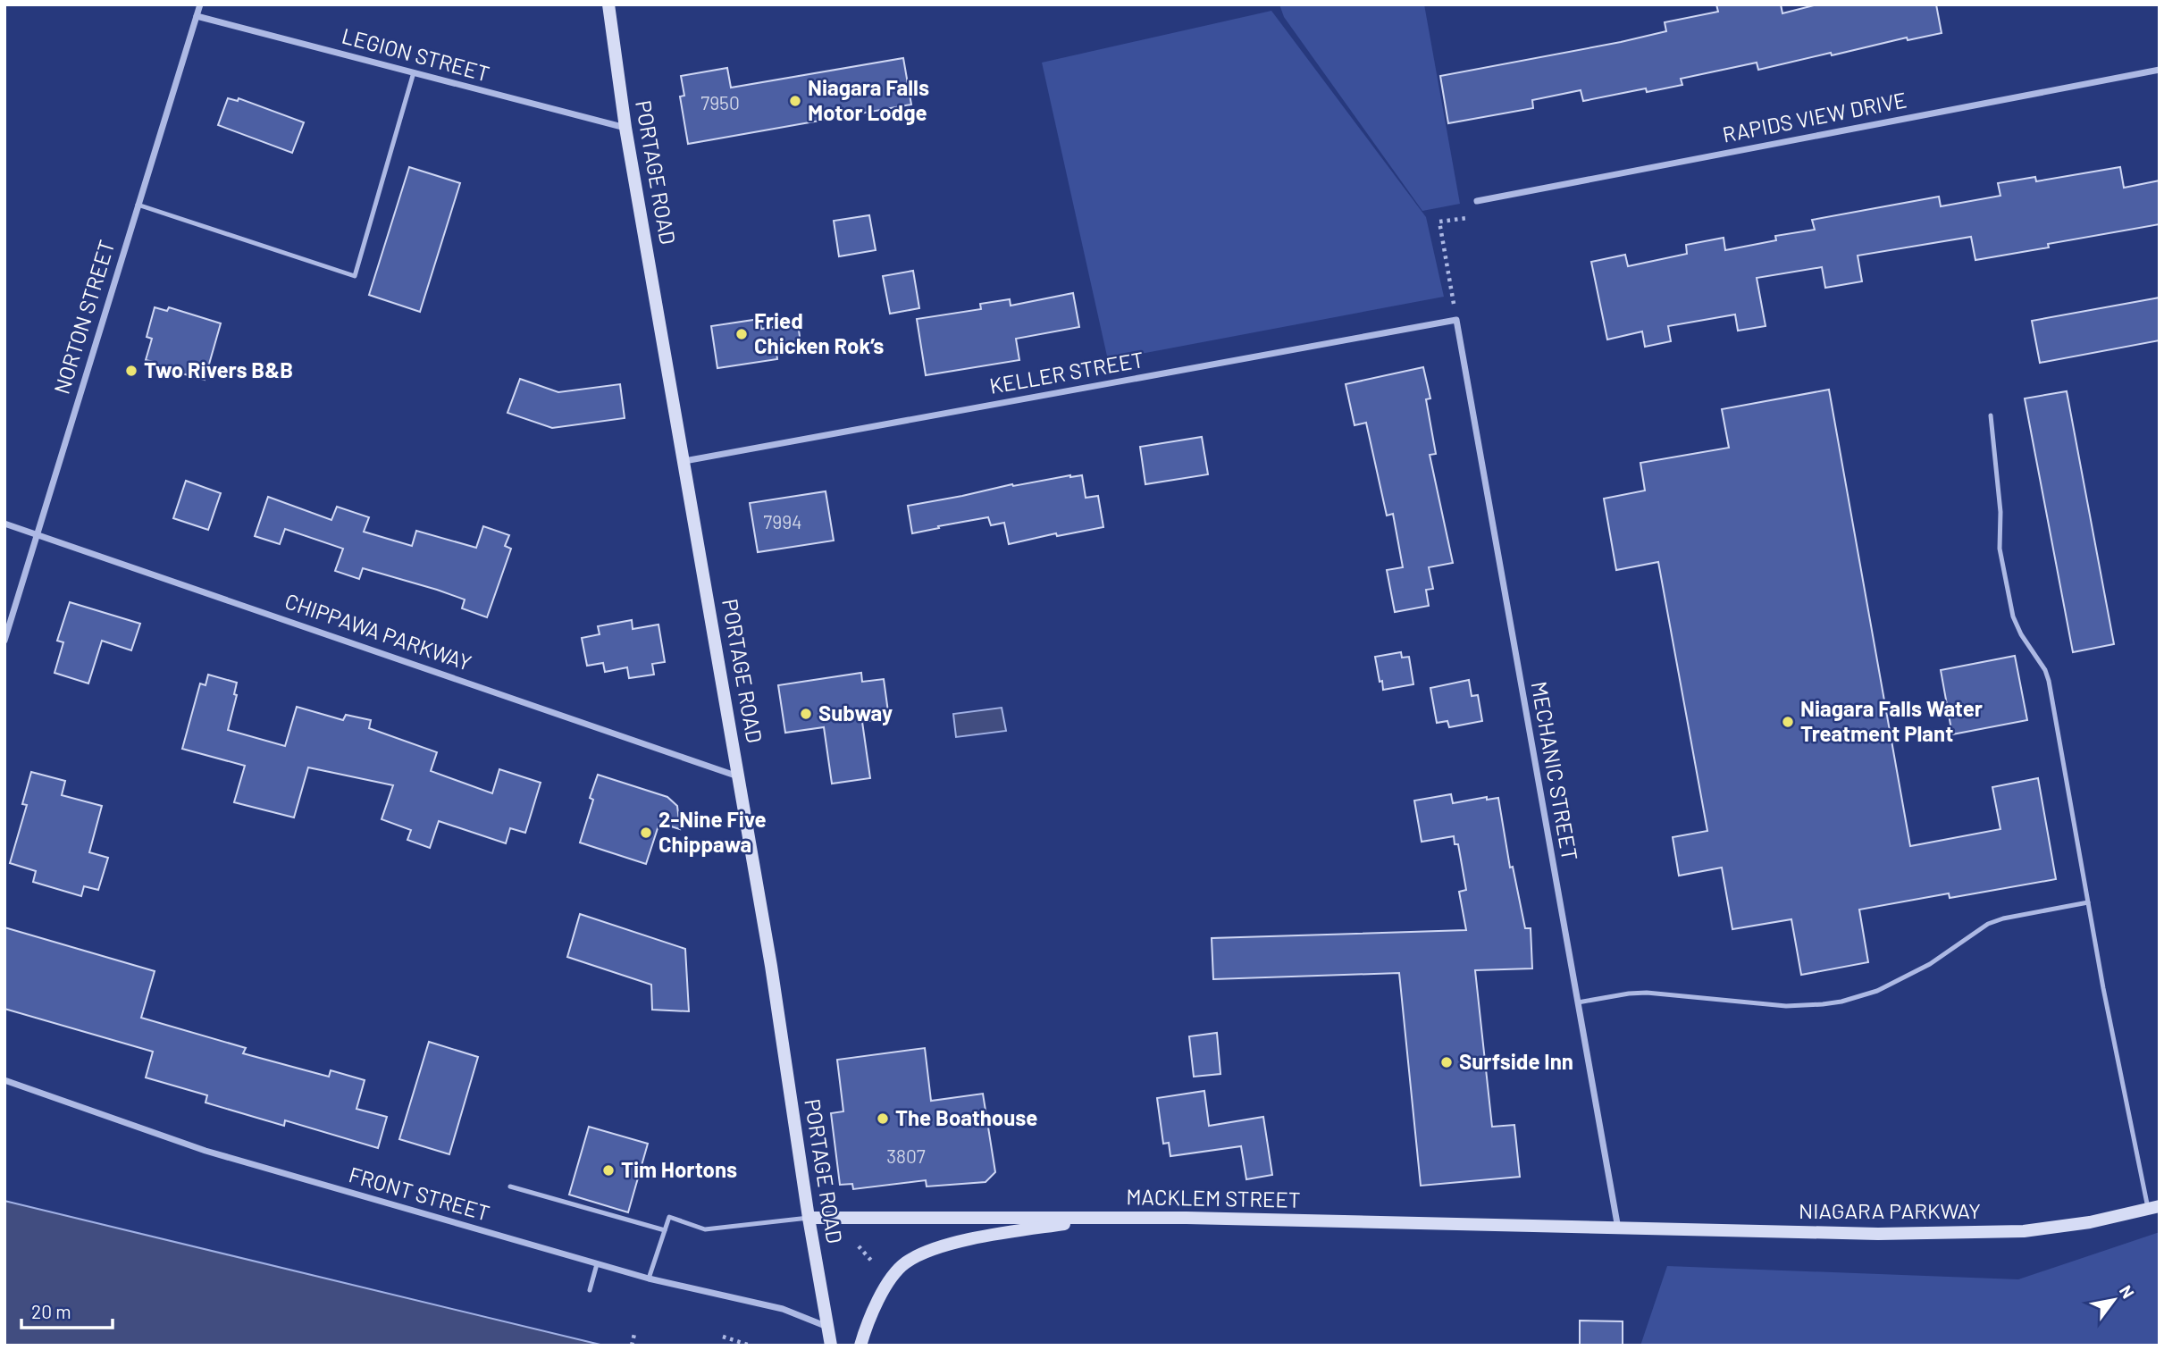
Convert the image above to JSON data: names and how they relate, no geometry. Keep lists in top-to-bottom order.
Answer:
{
  "streets": {
    "main road": ["PORTAGE ROAD", "MACKLEM STREET", "NIAGARA PARKWAY"],
    "street": [
      "LEGION STREET",
      "RAPIDS VIEW DRIVE",
      "NORTON STREET",
      "KELLER STREET",
      "CHIPPAWA PARKWAY",
      "MECHANIC STREET",
      "FRONT STREET"
    ]
  },
  "crossings": [
    ["LEGION STREET", "PORTAGE ROAD"],
    ["LEGION STREET", "NORTON STREET"],
    ["PORTAGE ROAD", "KELLER STREET"],
    ["PORTAGE ROAD", "CHIPPAWA PARKWAY"],
    ["PORTAGE ROAD", "FRONT STREET"],
    ["PORTAGE ROAD", "MACKLEM STREET"],
    ["NORTON STREET", "CHIPPAWA PARKWAY"],
    ["KELLER STREET", "MECHANIC STREET"],
    ["MECHANIC STREET", "MACKLEM STREET"],
    ["MECHANIC STREET", "NIAGARA PARKWAY"],
    ["MACKLEM STREET", "NIAGARA PARKWAY"]
  ],
  "places": [
    "Niagara Falls Motor Lodge",
    "Fried Chicken Rok’s",
    "Two Rivers B&B",
    "Subway",
    "Niagara Falls Water Treatment Plant",
    "2-Nine Five Chippawa",
    "Surfside Inn",
    "The Boathouse",
    "Tim Hortons"
  ],
  "house_numbers": ["7950", "7994", "3807"],
  "scale_bar": "20 m",
  "north": "top right"
}
